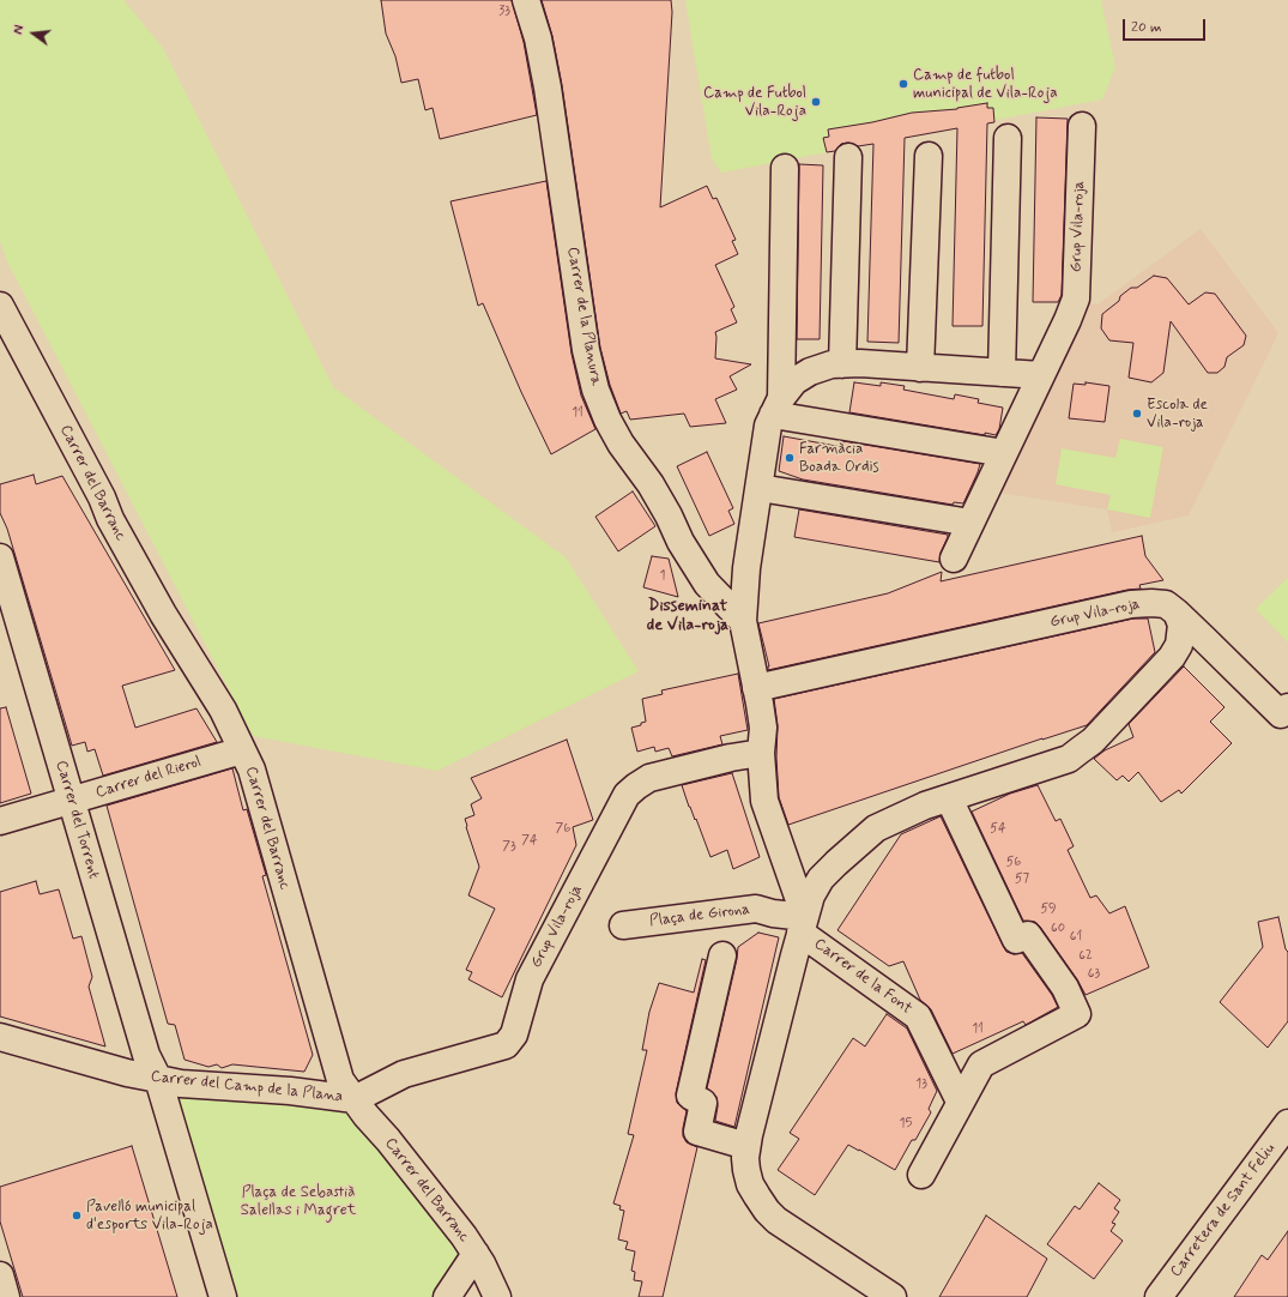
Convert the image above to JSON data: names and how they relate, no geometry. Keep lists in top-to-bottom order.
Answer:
{
  "streets": {
    "street": [
      "Grup Vila-roja",
      "Carrer de la Planura",
      "Carrer del Barranc",
      "Carrer del Rierol",
      "Carrer del Torrent",
      "Plaça de Girona",
      "Carrer de la Font",
      "Carrer del Camp de la Plana",
      "Carretera de Sant Feliu"
    ]
  },
  "crossings": [
    ["Grup Vila-roja", "Carrer del Barranc"],
    ["Grup Vila-roja", "Carrer del Camp de la Plana"],
    ["Carrer del Barranc", "Carrer del Rierol"],
    ["Carrer del Barranc", "Carrer del Camp de la Plana"],
    ["Carrer del Rierol", "Carrer del Torrent"],
    ["Carrer del Torrent", "Carrer del Camp de la Plana"],
    ["Plaça de Girona", "Carrer de la Font"]
  ],
  "districts": ["Disseminat de Vila-roja"],
  "parks": ["Plaça de Sebastià Salellas i Magret"],
  "places": [
    "Camp de futbol municipal de Vila-Roja",
    "Camp de Futbol Vila-Roja",
    "Escola de Vila-roja",
    "Farmàcia Boada Ordis",
    "Pavelló municipal d'esports Vila-Roja"
  ],
  "house_numbers": [
    "33",
    "11",
    "1",
    "76",
    "54",
    "74",
    "73",
    "56",
    "57",
    "59",
    "60",
    "61",
    "62",
    "63",
    "11",
    "13",
    "15"
  ],
  "scale_bar": "20 m",
  "north": "left"
}
